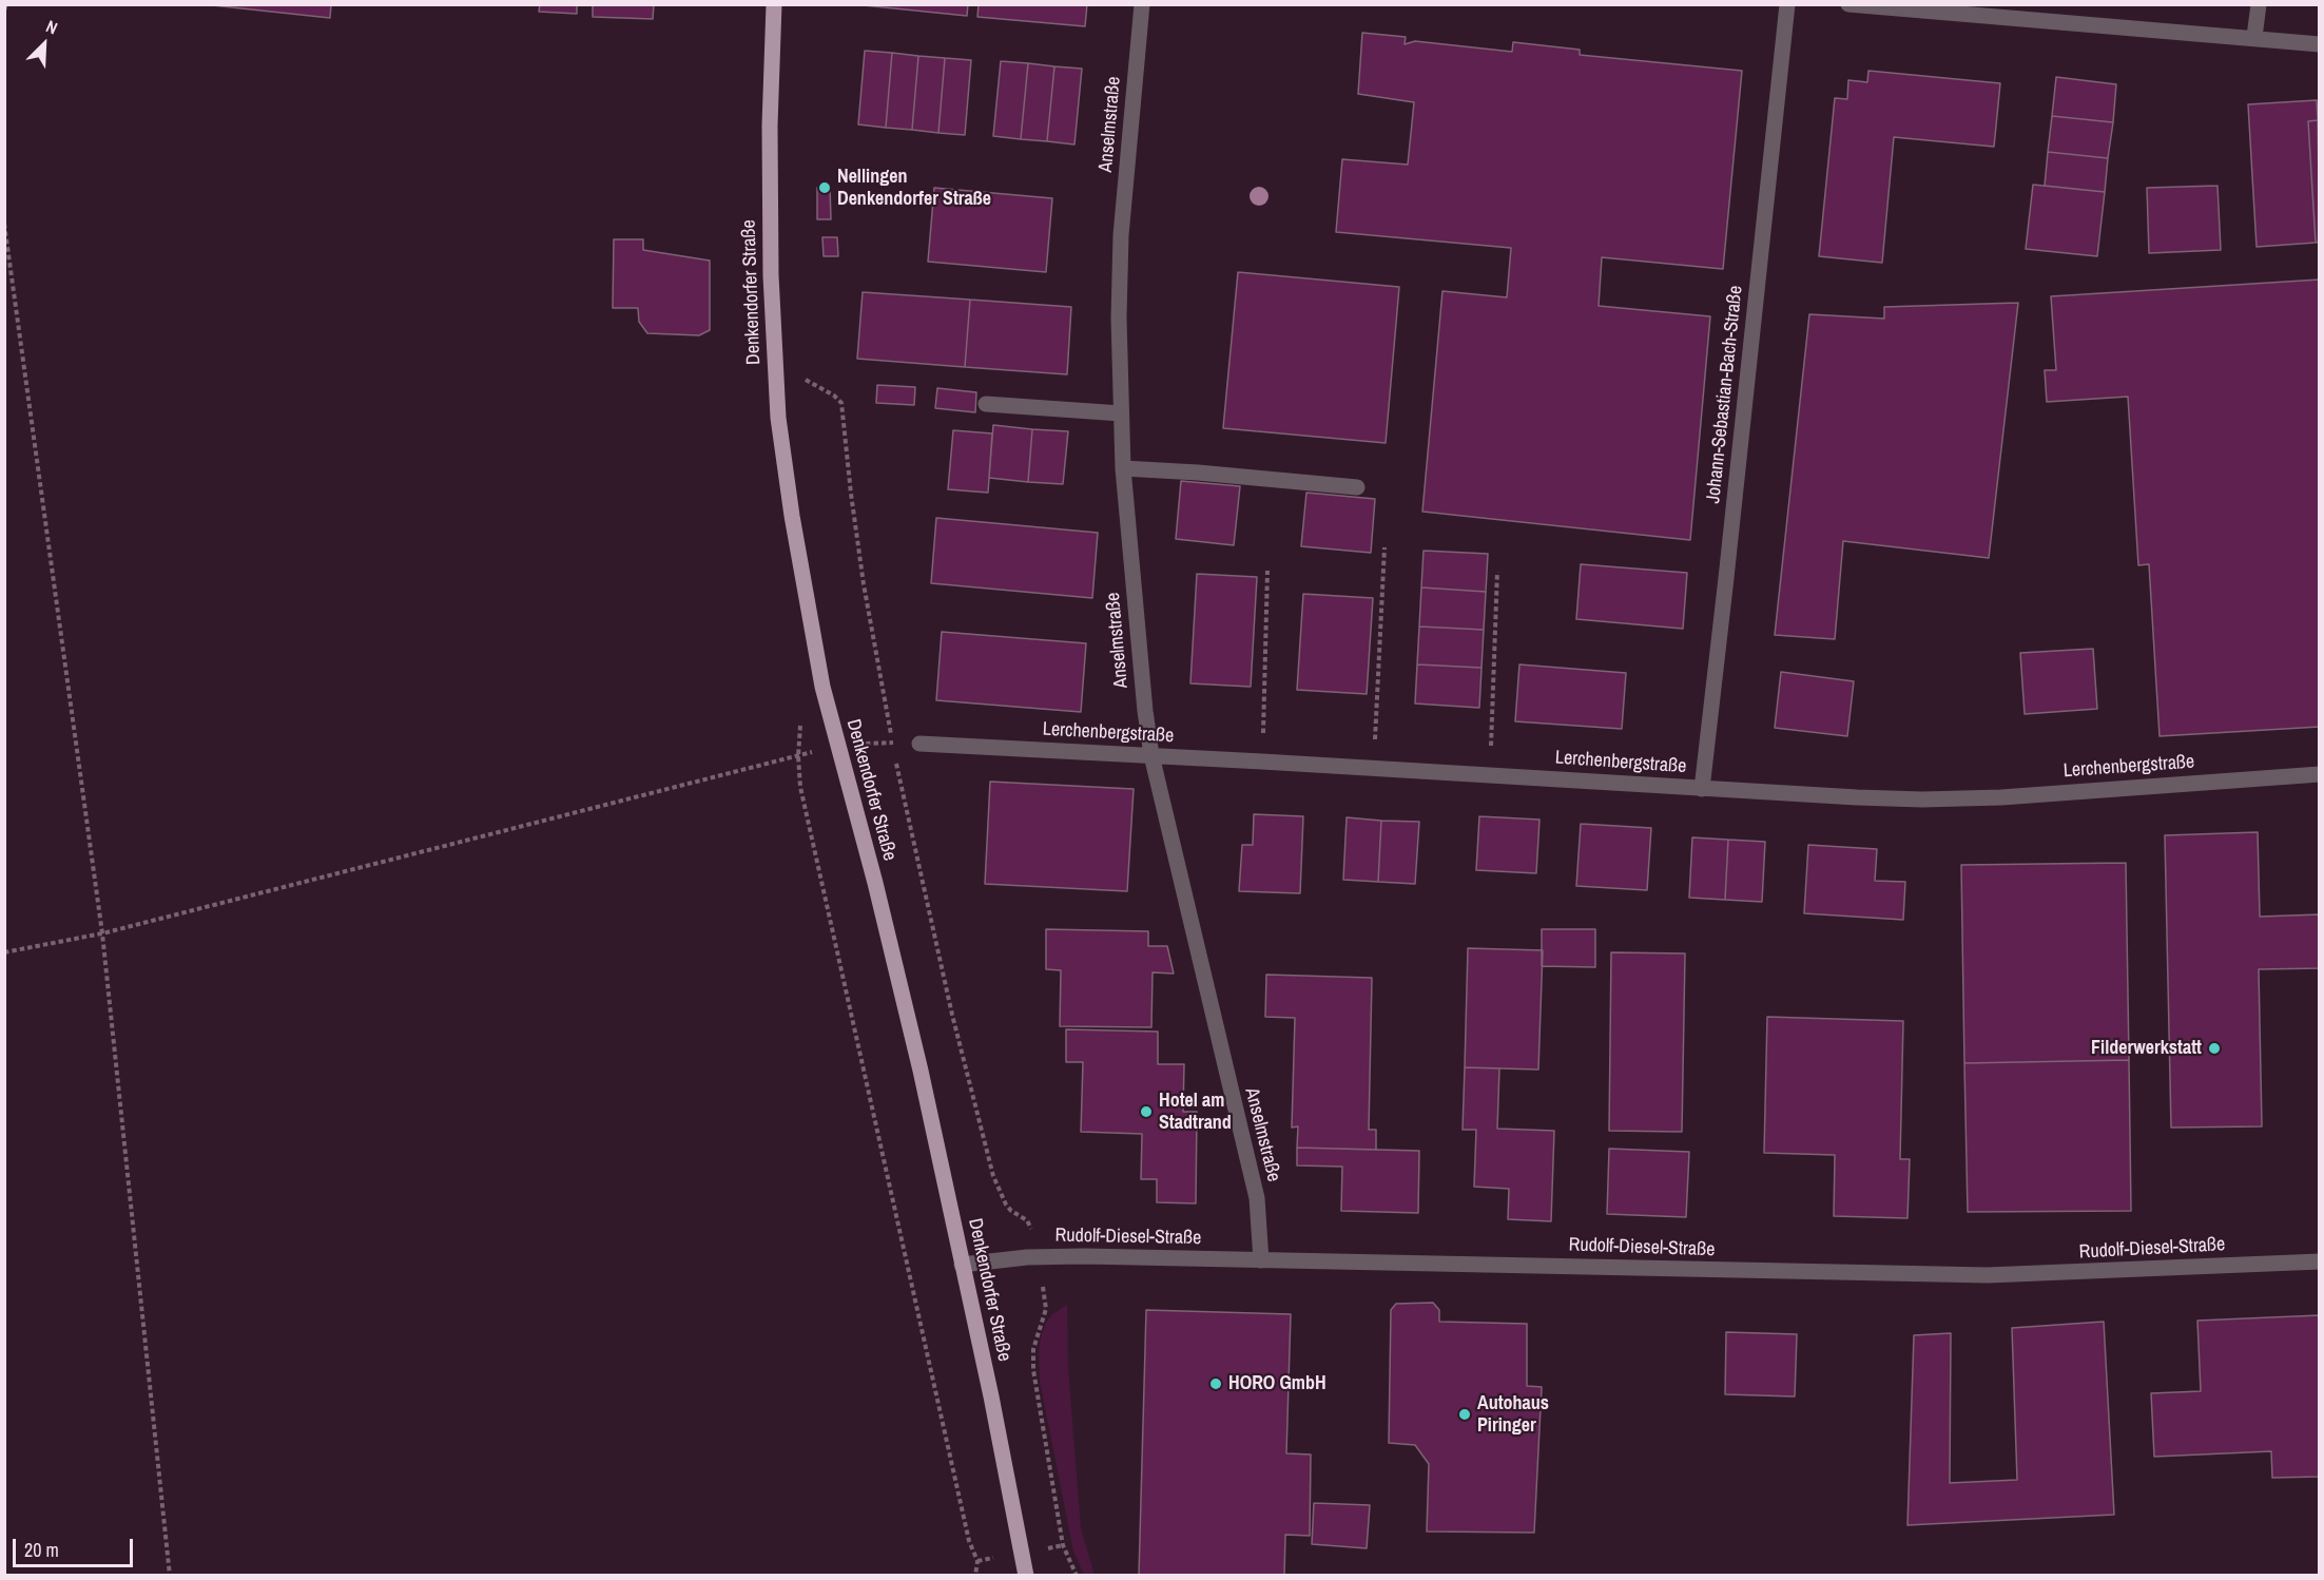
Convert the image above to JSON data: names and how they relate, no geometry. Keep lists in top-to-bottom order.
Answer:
{
  "streets": {
    "main road": ["Denkendorfer Straße"],
    "street": [
      "Anselmstraße",
      "Johann-Sebastian-Bach-Straße",
      "Lerchenbergstraße",
      "Rudolf-Diesel-Straße"
    ]
  },
  "crossings": [
    ["Anselmstraße", "Lerchenbergstraße"],
    ["Anselmstraße", "Rudolf-Diesel-Straße"],
    ["Denkendorfer Straße", "Rudolf-Diesel-Straße"],
    ["Johann-Sebastian-Bach-Straße", "Lerchenbergstraße"]
  ],
  "places": [
    "Nellingen Denkendorfer Straße",
    "Filderwerkstatt",
    "Hotel am Stadtrand",
    "HORO GmbH",
    "Autohaus Piringer"
  ],
  "scale_bar": "20 m",
  "north": "top right"
}
